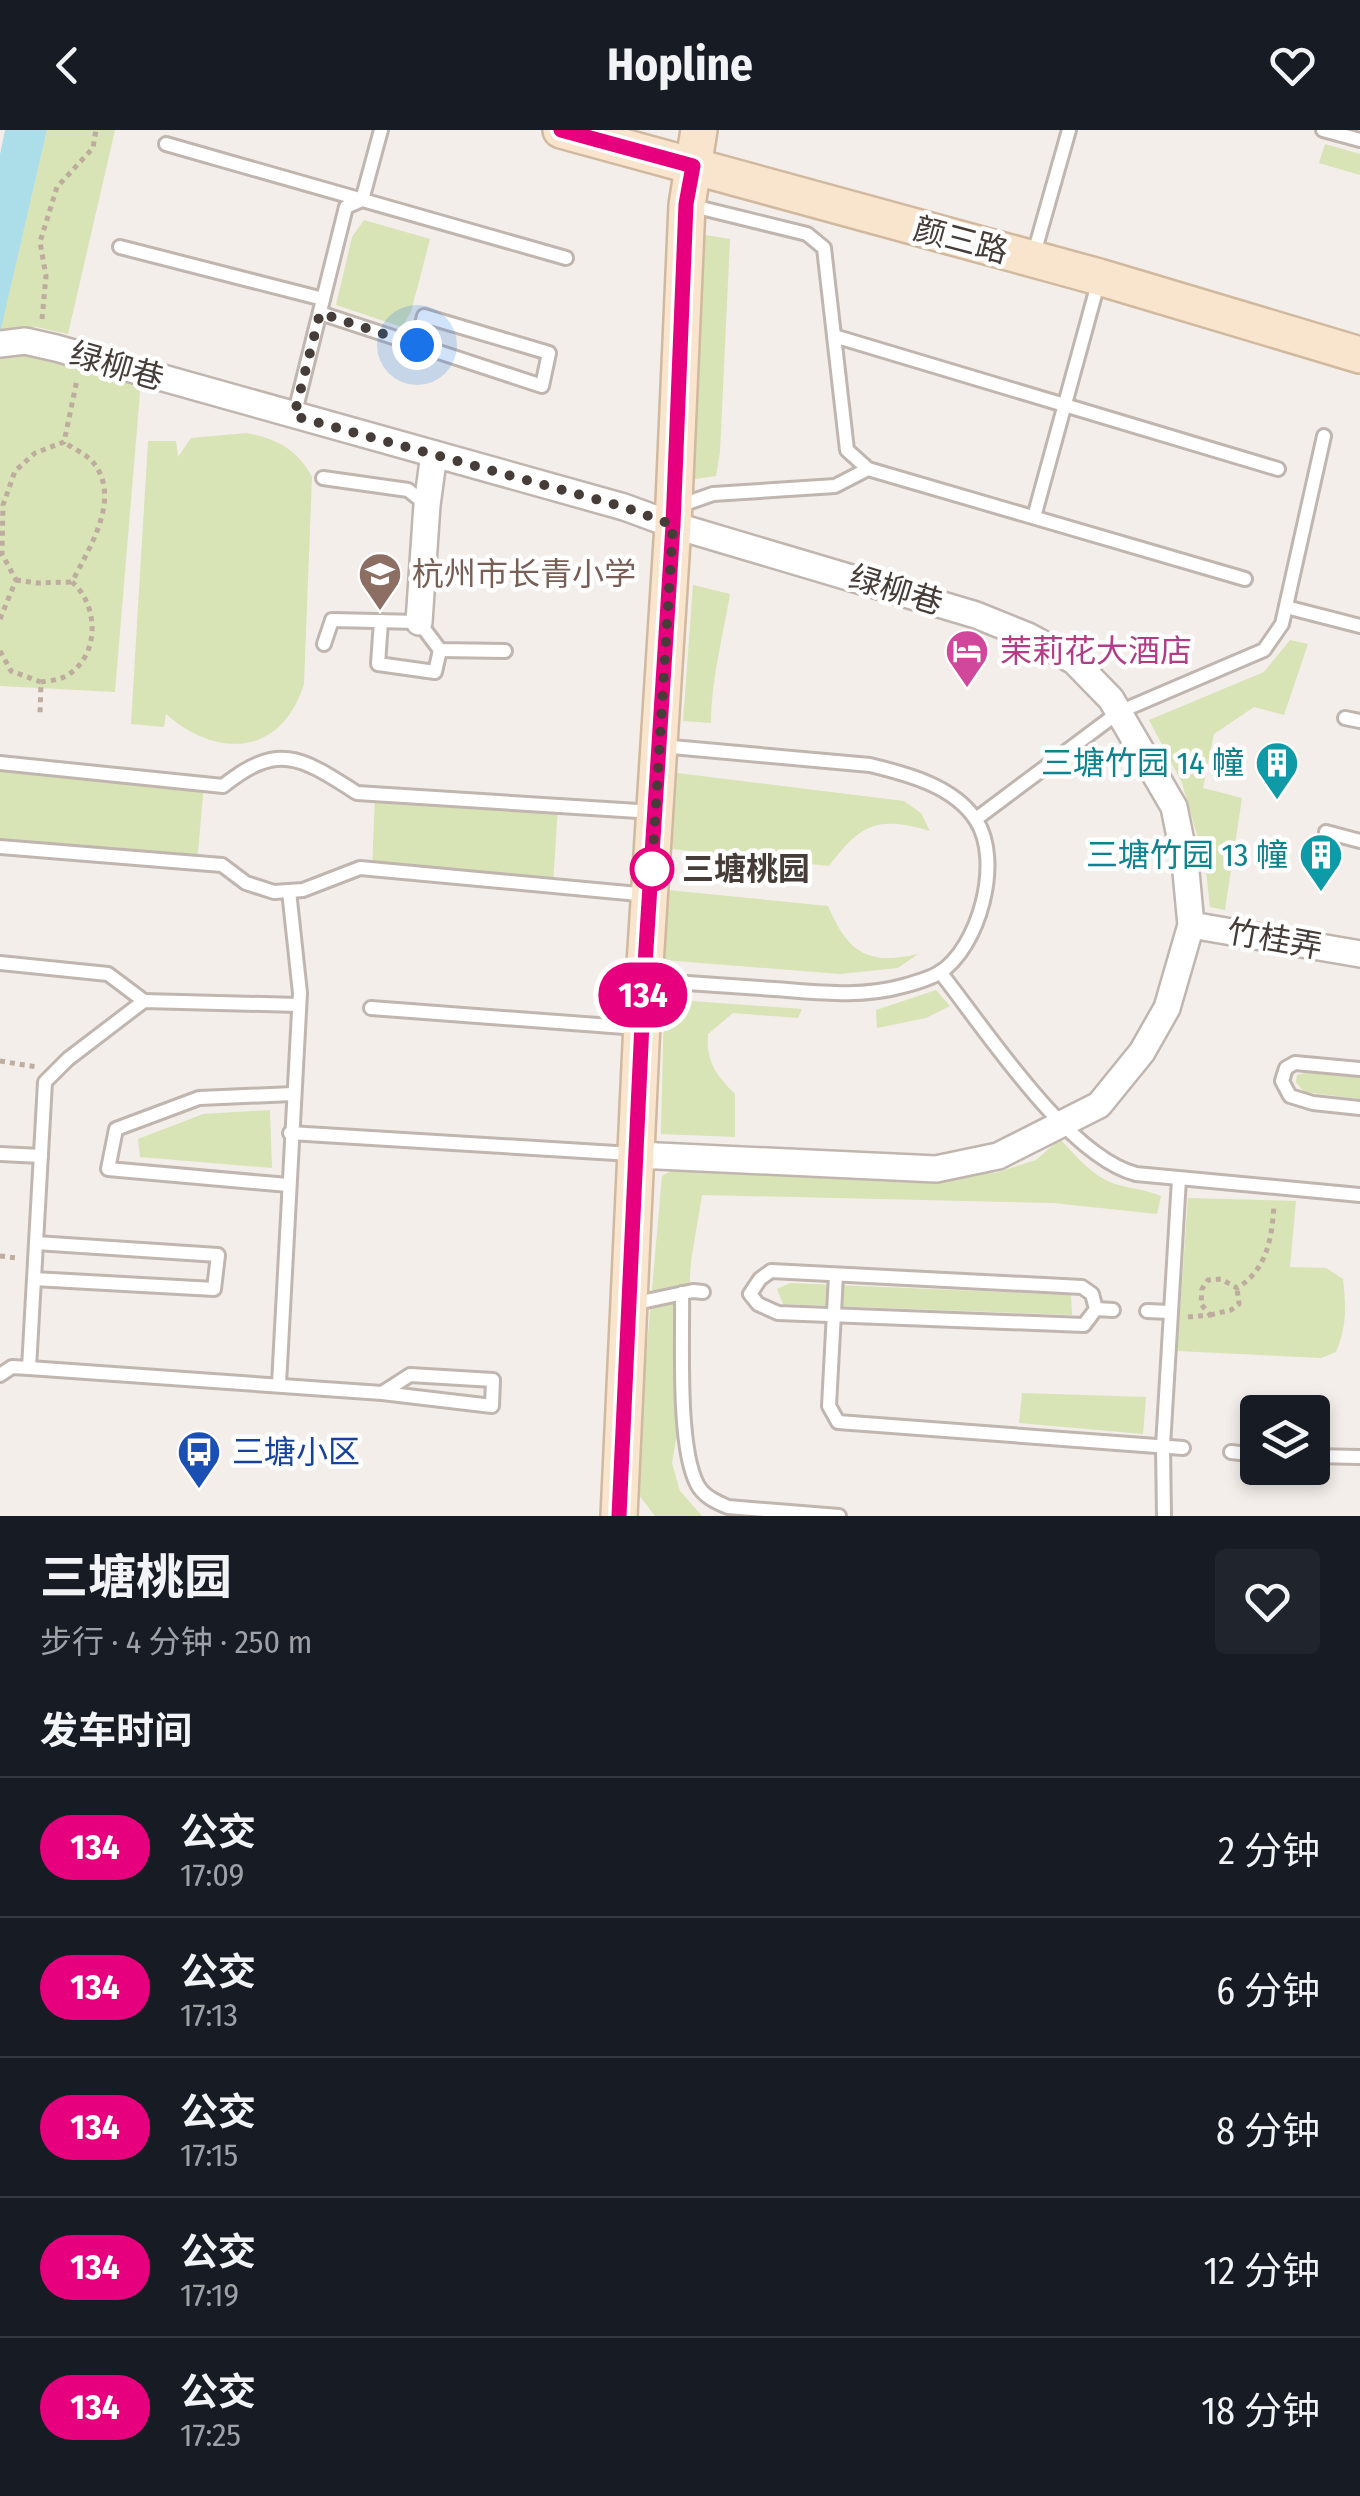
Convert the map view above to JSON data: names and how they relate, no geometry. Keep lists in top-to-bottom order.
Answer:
{
  "streets": {
    "street": ["颜三路", "绿柳巷", "竹桂弄"]
  },
  "crossings": [
    ["绿柳巷", "竹桂弄"]
  ],
  "places": {
    "school or university": ["杭州市长青小学"],
    "hotel": ["茉莉花大酒店"],
    "building": ["三塘竹园 14 幢", "三塘竹园 13 幢"],
    "other": ["三塘桃园"],
    "bus stop": ["三塘小区"]
  },
  "lines": ["bus line 134"],
  "page": {
    "header": "Hopline",
    "on_map": "134",
    "heading": [
      ["三塘桃园", "步行 · 4 分钟 · 250 m"],
      "发车时间"
    ],
    "list": [
      {
        "mark": "134",
        "name": "公交",
        "note": "17:09",
        "value": "2 分钟"
      },
      {
        "mark": "134",
        "name": "公交",
        "note": "17:13",
        "value": "6 分钟"
      },
      {
        "mark": "134",
        "name": "公交",
        "note": "17:15",
        "value": "8 分钟"
      },
      {
        "mark": "134",
        "name": "公交",
        "note": "17:19",
        "value": "12 分钟"
      },
      {
        "mark": "134",
        "name": "公交",
        "note": "17:25",
        "value": "18 分钟"
      }
    ]
  }
}
